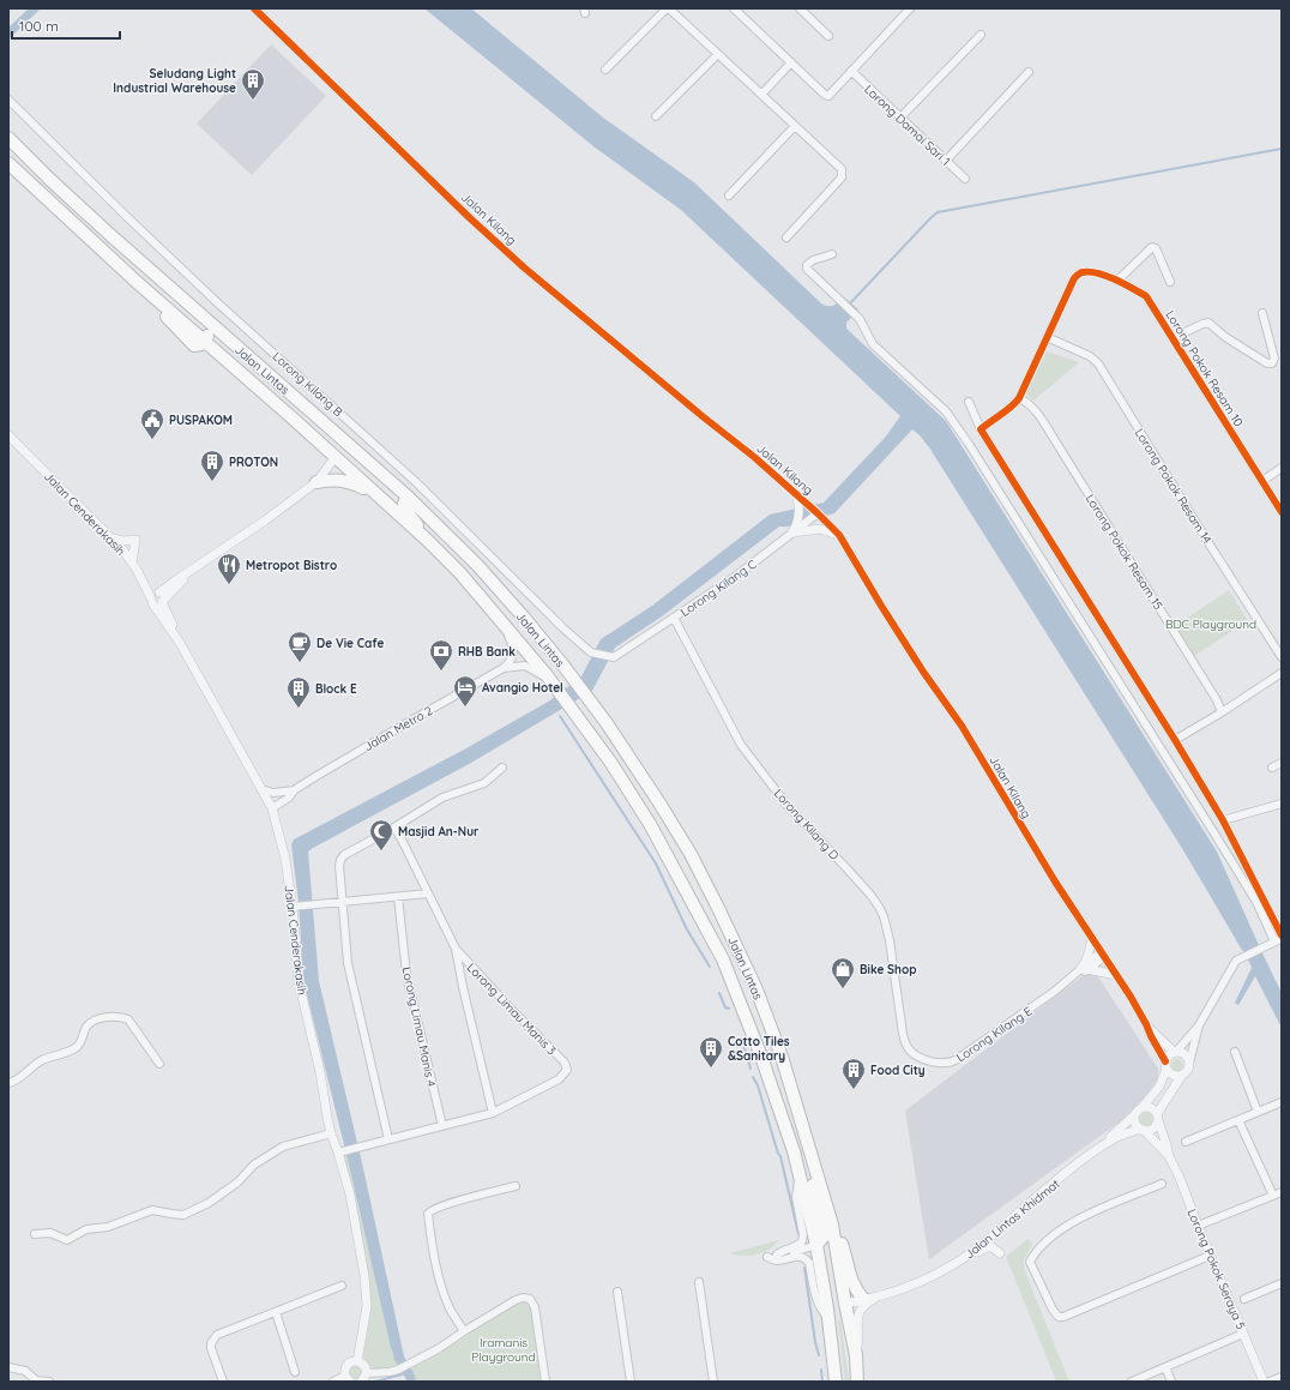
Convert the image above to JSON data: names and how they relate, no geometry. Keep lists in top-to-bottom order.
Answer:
{
  "streets": {
    "highway": ["Jalan Lintas"],
    "street": [
      "Lorong Damai Sari 1",
      "Jalan Kilang",
      "Lorong Pokok Resam 10",
      "Lorong Kilang B",
      "Lorong Pokok Resam 14",
      "Jalan Cenderakasih",
      "Lorong Pokok Resam 15",
      "Lorong Kilang C",
      "Jalan Metro 2",
      "Lorong Kilang D",
      "Lorong Limau Manis 3",
      "Lorong Limau Manis 4",
      "Lorong Kilang E",
      "Jalan Lintas Khidmat",
      "Lorong Pokok Seraya 5"
    ]
  },
  "crossings": [
    ["Jalan Kilang", "Lorong Kilang C"],
    ["Jalan Kilang", "Lorong Kilang E"],
    ["Lorong Pokok Resam 10", "Lorong Pokok Resam 14"],
    ["Jalan Lintas", "Jalan Metro 2"],
    ["Jalan Lintas", "Jalan Lintas Khidmat"],
    ["Lorong Kilang B", "Lorong Kilang C"],
    ["Jalan Cenderakasih", "Jalan Metro 2"],
    ["Lorong Kilang C", "Lorong Kilang D"],
    ["Lorong Kilang D", "Lorong Kilang E"],
    ["Jalan Lintas Khidmat", "Lorong Pokok Seraya 5"]
  ],
  "parks": ["BDC Playground", "Iramanis Playground"],
  "places": {
    "building": [
      "Seludang Light Industrial Warehouse",
      "PROTON",
      "Block E",
      "Cotto Tiles &Sanitary",
      "Food City"
    ],
    "public building": ["PUSPAKOM"],
    "restaurant": ["Metropot Bistro"],
    "cafe": ["De Vie Cafe"],
    "bank": ["RHB Bank"],
    "hotel": ["Avangio Hotel"],
    "mosque": ["Masjid An-Nur"],
    "shop": ["Bike Shop"]
  },
  "scale_bar": "100 m"
}
